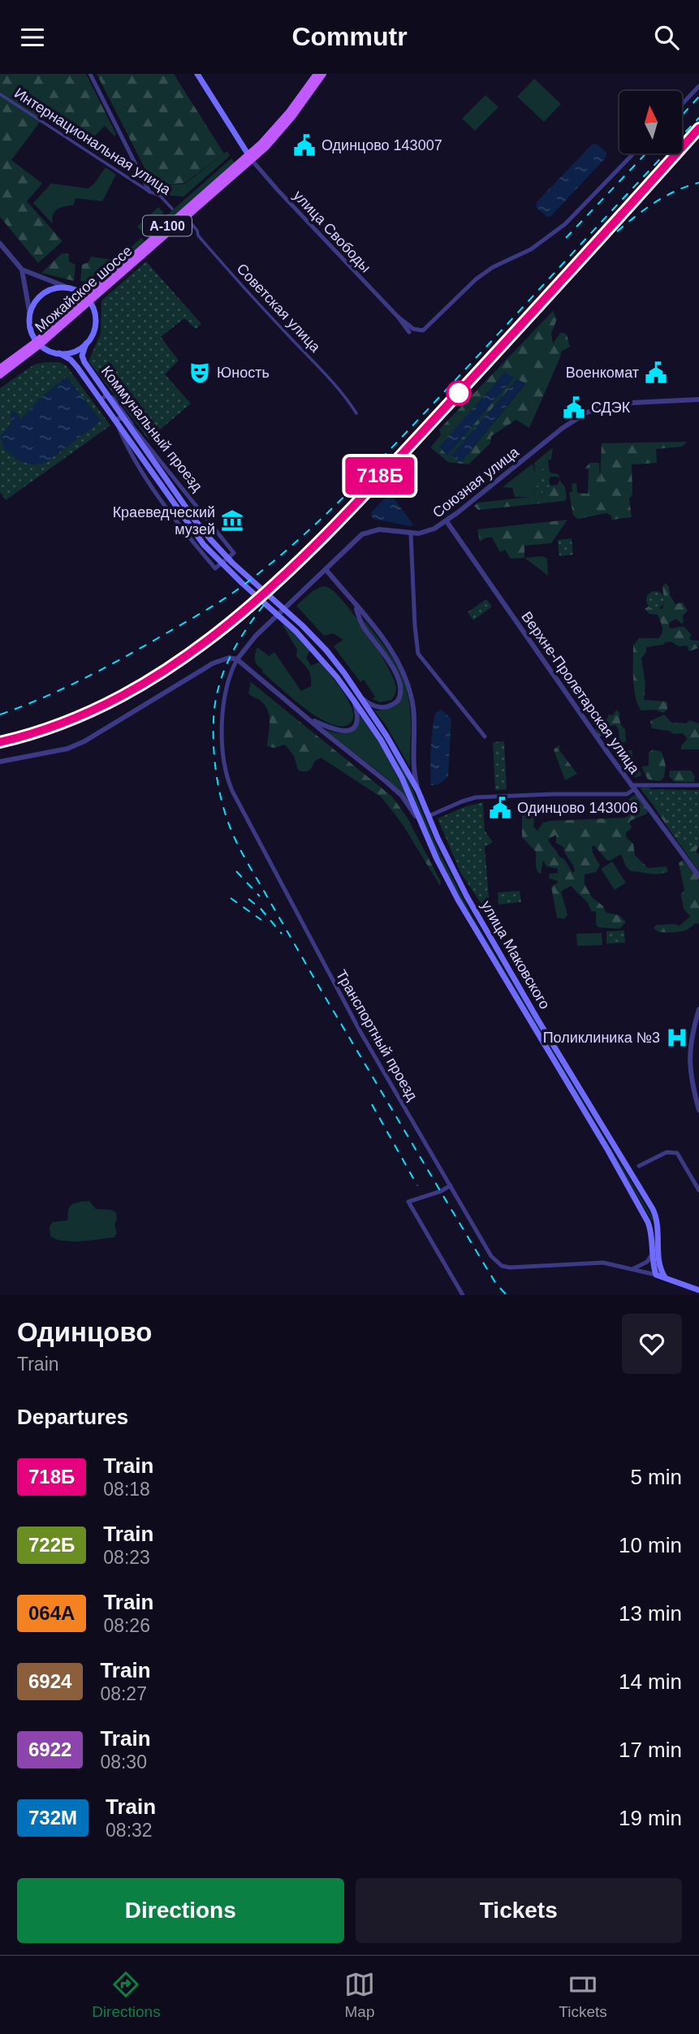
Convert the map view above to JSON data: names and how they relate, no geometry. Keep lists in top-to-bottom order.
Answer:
{
  "streets": {
    "main road": [
      "А-100",
      "Можайское шоссе",
      "Коммунальный проезд",
      "улица Маковского"
    ],
    "street": [
      "Интернациональная улица",
      "улица Свободы",
      "Советская улица",
      "Союзная улица",
      "Верхне-Пролетарская улица",
      "Транспортный проезд"
    ]
  },
  "crossings": [
    ["улица Свободы", "Можайское шоссе"],
    ["Можайское шоссе", "Советская улица"],
    ["Можайское шоссе", "Коммунальный проезд"],
    ["Коммунальный проезд", "улица Маковского"],
    ["Союзная улица", "Верхне-Пролетарская улица"],
    ["Союзная улица", "Транспортный проезд"],
    ["улица Маковского", "Транспортный проезд"]
  ],
  "places": {
    "public building": [
      "Одинцово 143007",
      "Военкомат",
      "СДЭК",
      "Одинцово 143006"
    ],
    "theatre": ["Юность"],
    "museum": ["Краеведческий музей"],
    "hospital": ["Поликлиника №3"]
  },
  "north": "top",
  "page": {
    "header": "Commutr",
    "on_map": "718Б",
    "heading": [
      ["Одинцово", "Train"],
      "Departures"
    ],
    "list": [
      {
        "mark": "718Б",
        "name": "Train",
        "note": "08:18",
        "value": "5 min"
      },
      {
        "mark": "722Б",
        "name": "Train",
        "note": "08:23",
        "value": "10 min"
      },
      {
        "mark": "064А",
        "name": "Train",
        "note": "08:26",
        "value": "13 min"
      },
      {
        "mark": "6924",
        "name": "Train",
        "note": "08:27",
        "value": "14 min"
      },
      {
        "mark": "6922",
        "name": "Train",
        "note": "08:30",
        "value": "17 min"
      },
      {
        "mark": "732М",
        "name": "Train",
        "note": "08:32",
        "value": "19 min"
      }
    ],
    "buttons": ["Directions", "Tickets"],
    "tabs": ["Directions", "Map", "Tickets"]
  }
}
